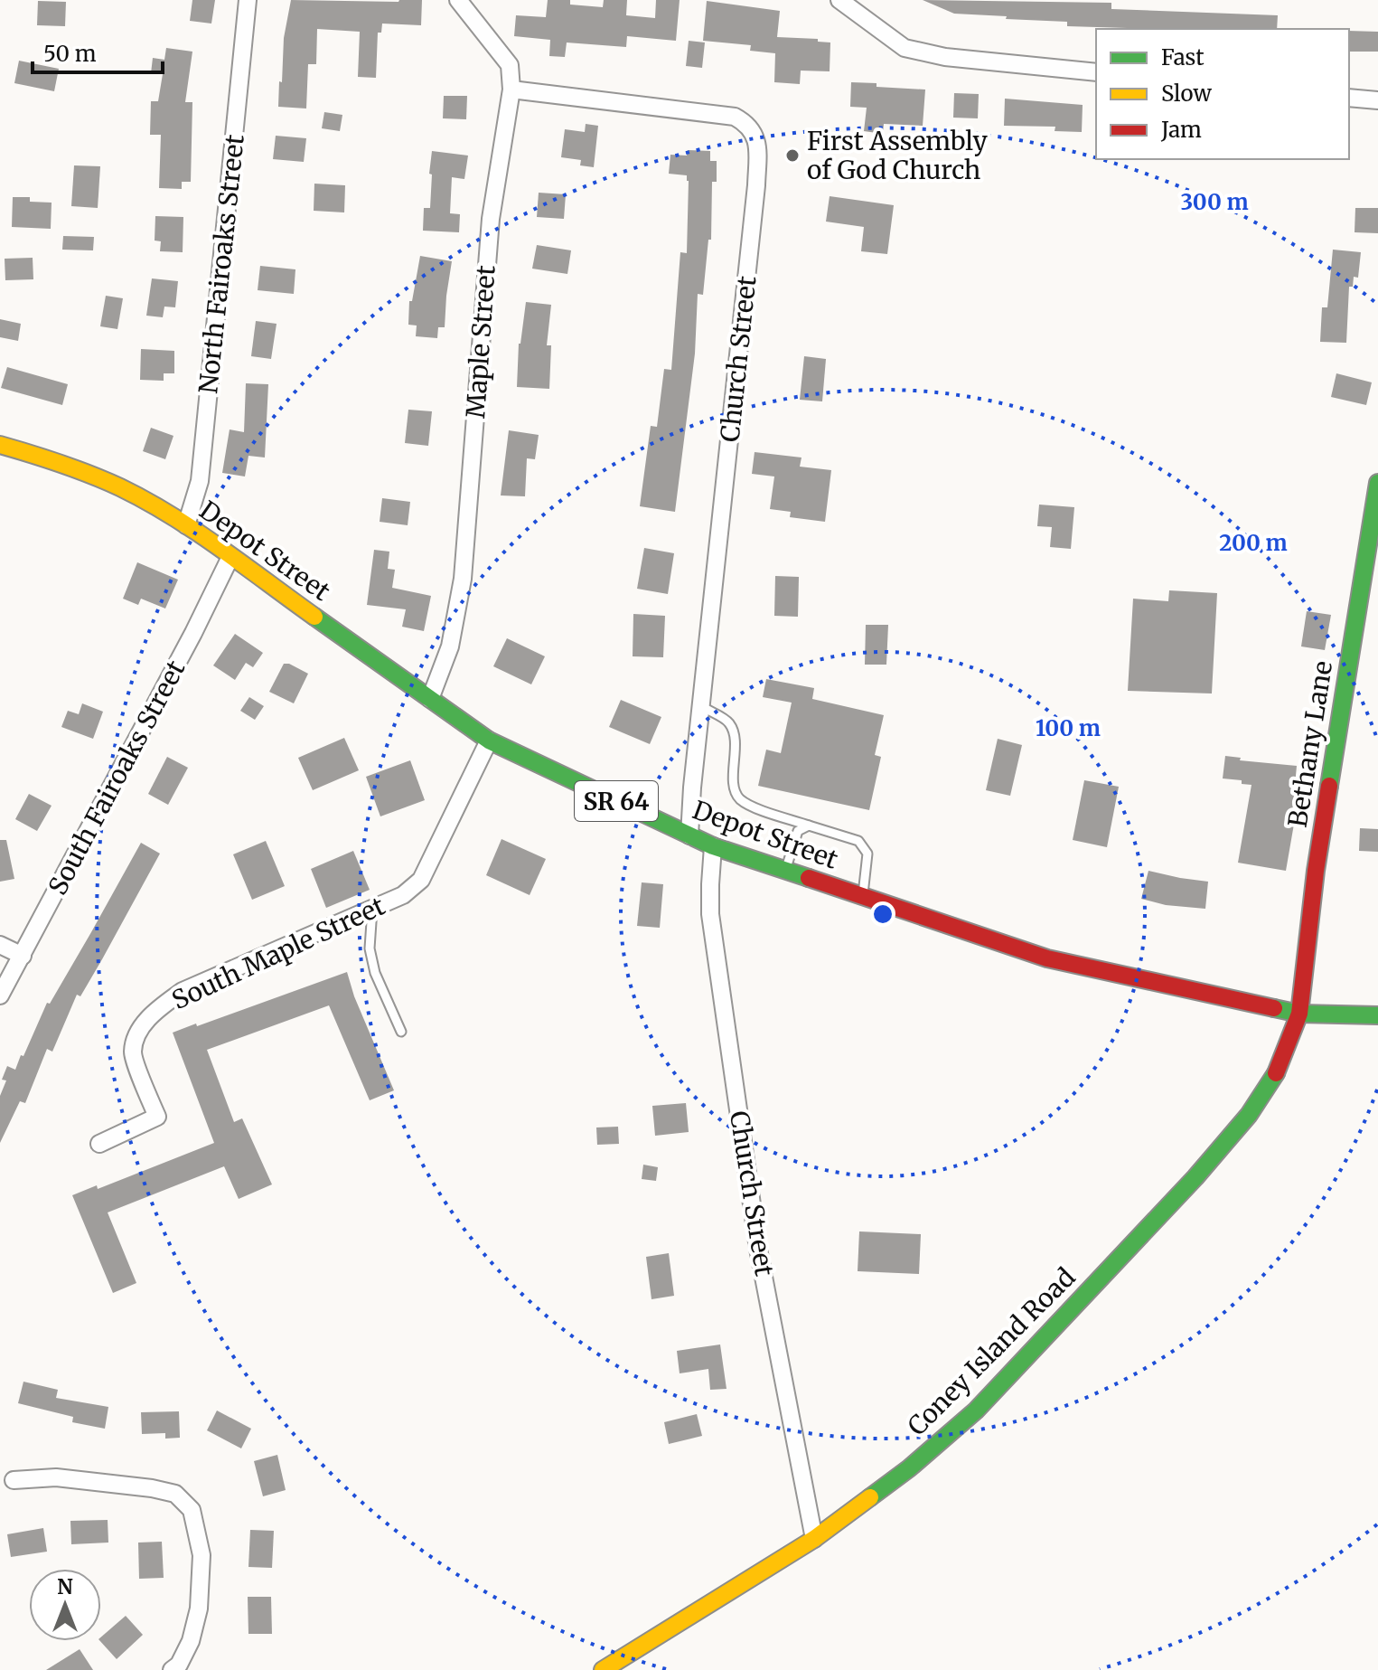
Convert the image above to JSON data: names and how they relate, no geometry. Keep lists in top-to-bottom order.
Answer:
{
  "streets": {
    "main road": [
      "Depot Street",
      "Bethany Lane",
      "SR 64",
      "Coney Island Road"
    ],
    "street": [
      "North Fairoaks Street",
      "Maple Street",
      "Church Street",
      "South Fairoaks Street",
      "South Maple Street"
    ]
  },
  "crossings": [
    ["North Fairoaks Street", "Depot Street"],
    ["Maple Street", "Church Street"],
    ["Maple Street", "Depot Street"],
    ["Church Street", "Depot Street"],
    ["Church Street", "Coney Island Road"],
    ["Depot Street", "Bethany Lane"],
    ["Depot Street", "South Fairoaks Street"],
    ["Depot Street", "SR 64"],
    ["Depot Street", "South Maple Street"],
    ["Depot Street", "Coney Island Road"],
    ["Bethany Lane", "SR 64"],
    ["Bethany Lane", "Coney Island Road"],
    ["SR 64", "Coney Island Road"]
  ],
  "places": ["First Assembly of God Church"],
  "legend": ["Fast", "Slow", "Jam"],
  "scale_bar": "50 m",
  "north": "top",
  "rings": ["300 m", "200 m", "100 m"]
}
